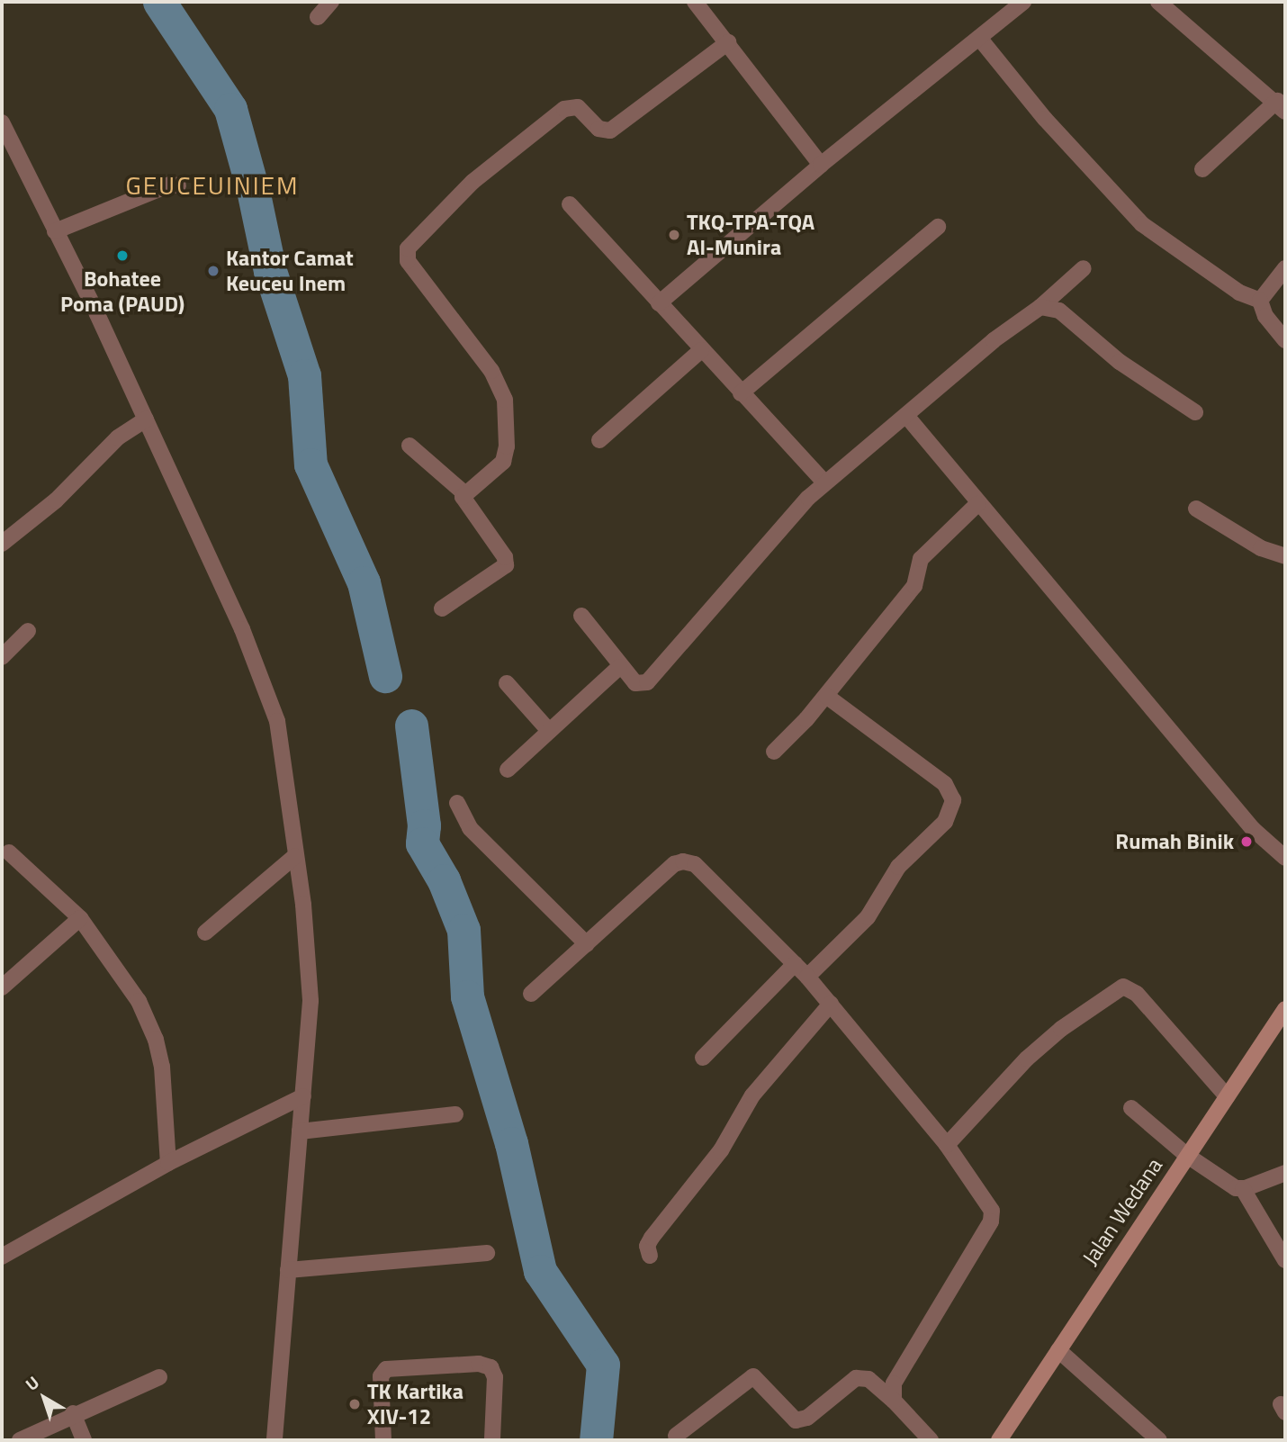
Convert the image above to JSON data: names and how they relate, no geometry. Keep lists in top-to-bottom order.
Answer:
{
  "streets": {
    "street": ["Jalan Wedana"]
  },
  "districts": ["GEUCEUINIEM"],
  "places": [
    "TKQ-TPA-TQA Al-Munira",
    "Bohatee Poma (PAUD)",
    "Kantor Camat Keuceu Inem",
    "Rumah Binik",
    "TK Kartika XIV-12"
  ],
  "north": "top left"
}
